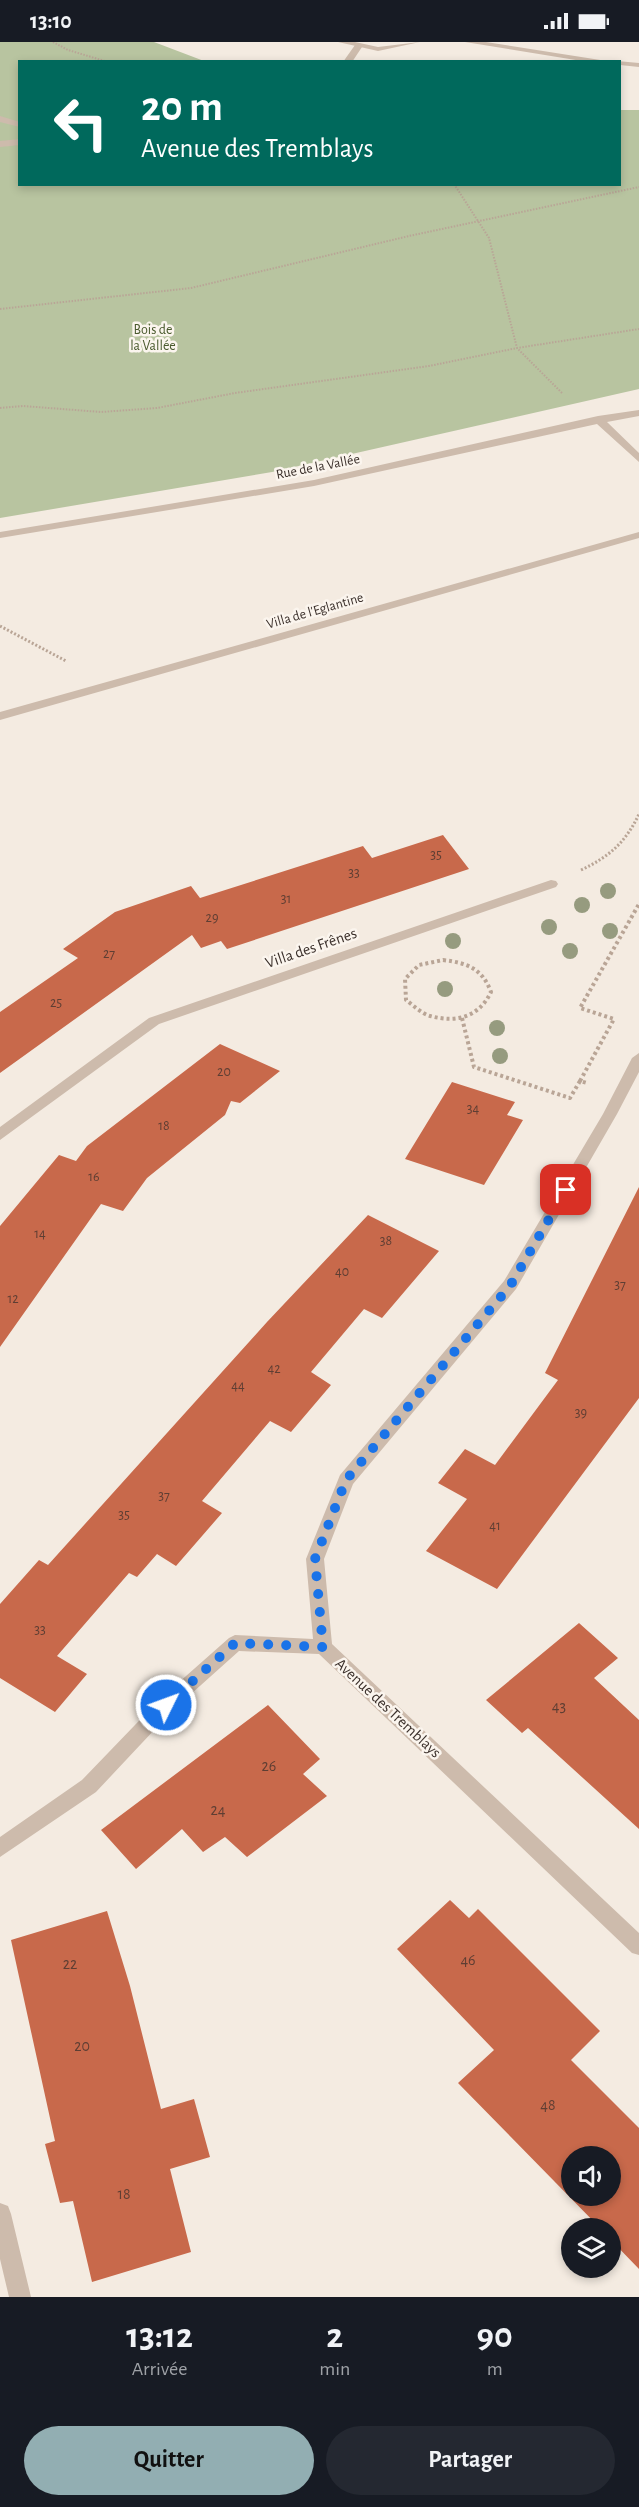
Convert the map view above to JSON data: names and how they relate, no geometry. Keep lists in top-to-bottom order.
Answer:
{
  "streets": {
    "street": [
      "Rue de la Vallée",
      "Villa de l'Eglantine",
      "Villa des Frênes",
      "Avenue des Tremblays"
    ]
  },
  "parks": ["Bois de la Vallée"],
  "house_numbers": [
    "35",
    "33",
    "31",
    "29",
    "27",
    "25",
    "20",
    "34",
    "18",
    "16",
    "14",
    "38",
    "40",
    "37",
    "12",
    "42",
    "44",
    "39",
    "37",
    "35",
    "41",
    "33",
    "43",
    "26",
    "24",
    "46",
    "22",
    "20",
    "48",
    "18"
  ],
  "page": {
    "status": "13:10",
    "turn": ["20 m", "Avenue des Tremblays"],
    "eta": [
      "13:12",
      "Arrivée",
      "2",
      "min",
      "90",
      "m"
    ],
    "buttons": ["Quitter", "Partager"]
  }
}
